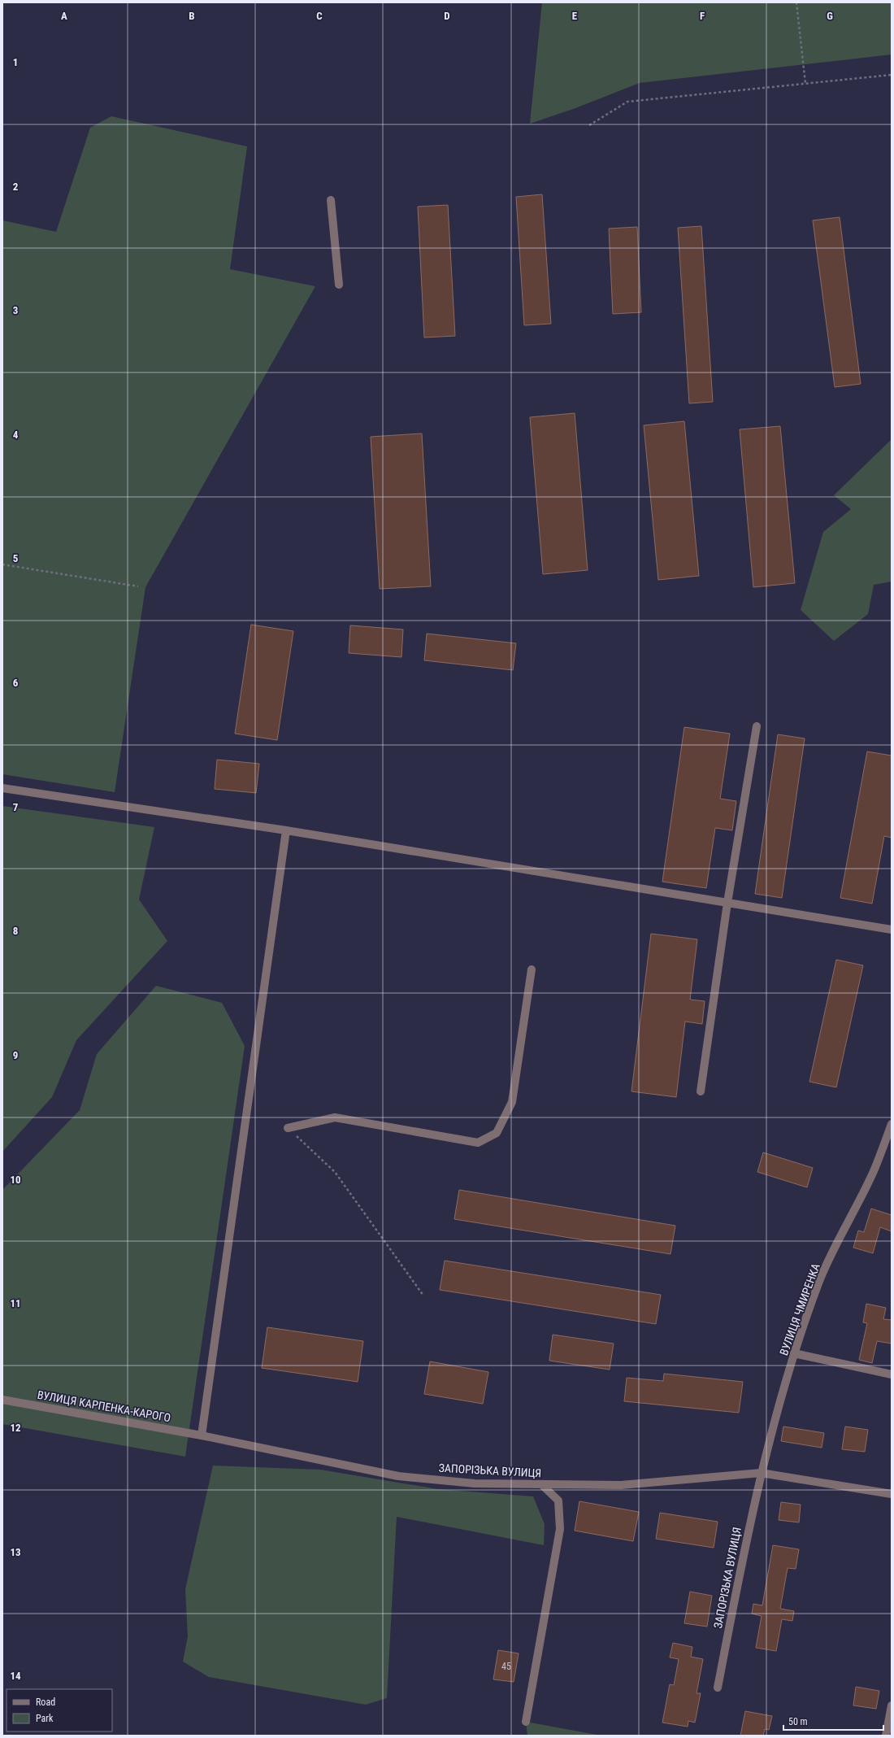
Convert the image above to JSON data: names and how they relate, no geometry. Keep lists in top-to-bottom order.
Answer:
{
  "streets": {
    "street": ["ВУЛИЦЯ ЧМИРЕНКА", "ВУЛИЦЯ КАРПЕНКА-КАРОГО", "ЗАПОРІЗЬКА ВУЛИЦЯ"]
  },
  "crossings": [
    ["ВУЛИЦЯ ЧМИРЕНКА", "ЗАПОРІЗЬКА ВУЛИЦЯ"],
    ["ВУЛИЦЯ КАРПЕНКА-КАРОГО", "ЗАПОРІЗЬКА ВУЛИЦЯ"]
  ],
  "house_numbers": ["45"],
  "legend": ["Road", "Park"],
  "scale_bar": "50 m",
  "grid": {
    "columns": [
      "A",
      "B",
      "C",
      "D",
      "E",
      "F",
      "G"
    ],
    "rows": [
      "1",
      "2",
      "3",
      "4",
      "5",
      "6",
      "7",
      "8",
      "9",
      "10",
      "11",
      "12",
      "13",
      "14"
    ]
  }
}
